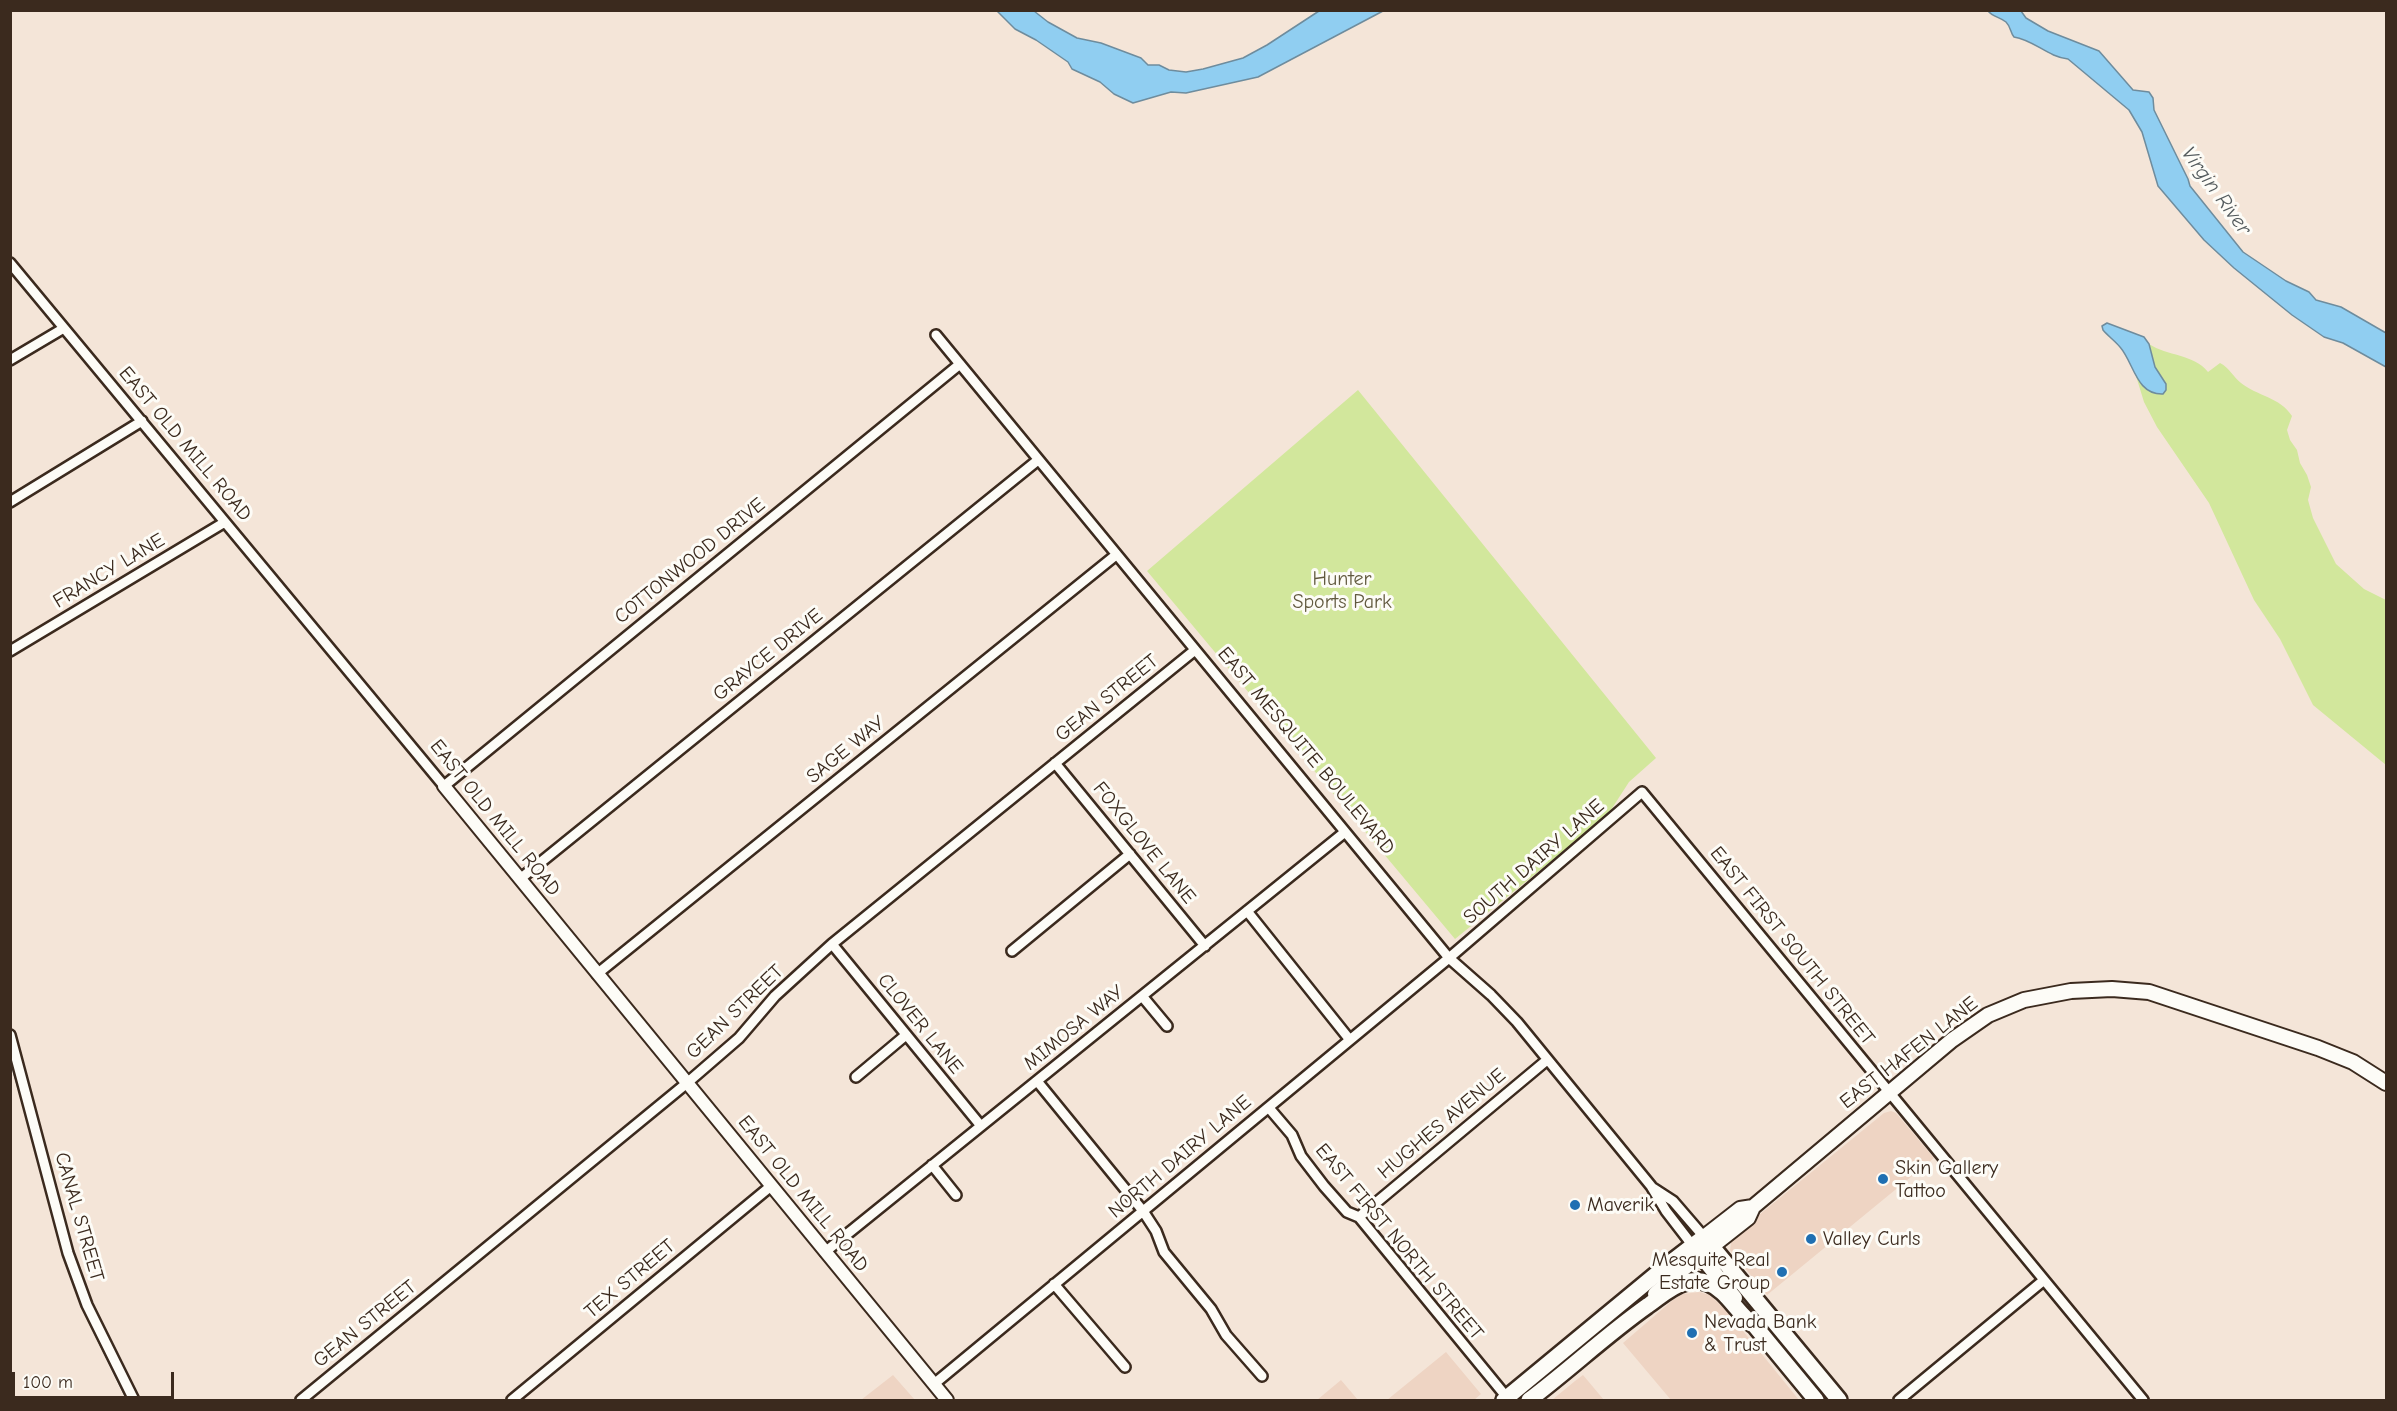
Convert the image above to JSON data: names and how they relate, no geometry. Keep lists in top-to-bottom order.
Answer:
{
  "streets": {
    "main road": ["EAST MESQUITE BOULEVARD", "EAST HAFEN LANE"],
    "street": [
      "EAST OLD MILL ROAD",
      "COTTONWOOD DRIVE",
      "FRANCY LANE",
      "GRAYCE DRIVE",
      "GEAN STREET",
      "SAGE WAY",
      "FOXGLOVE LANE",
      "SOUTH DAIRY LANE",
      "EAST FIRST SOUTH STREET",
      "CLOVER LANE",
      "MIMOSA WAY",
      "HUGHES AVENUE",
      "NORTH DAIRY LANE",
      "CANAL STREET",
      "EAST FIRST NORTH STREET",
      "TEX STREET"
    ]
  },
  "crossings": [
    ["EAST OLD MILL ROAD", "COTTONWOOD DRIVE"],
    ["EAST OLD MILL ROAD", "FRANCY LANE"],
    ["EAST OLD MILL ROAD", "GRAYCE DRIVE"],
    ["EAST OLD MILL ROAD", "GEAN STREET"],
    ["EAST OLD MILL ROAD", "SAGE WAY"],
    ["EAST OLD MILL ROAD", "MIMOSA WAY"],
    ["EAST OLD MILL ROAD", "NORTH DAIRY LANE"],
    ["EAST OLD MILL ROAD", "TEX STREET"],
    ["COTTONWOOD DRIVE", "EAST MESQUITE BOULEVARD"],
    ["GRAYCE DRIVE", "EAST MESQUITE BOULEVARD"],
    ["GEAN STREET", "EAST MESQUITE BOULEVARD"],
    ["GEAN STREET", "FOXGLOVE LANE"],
    ["GEAN STREET", "CLOVER LANE"],
    ["SAGE WAY", "EAST MESQUITE BOULEVARD"],
    ["EAST MESQUITE BOULEVARD", "SOUTH DAIRY LANE"],
    ["EAST MESQUITE BOULEVARD", "MIMOSA WAY"],
    ["EAST MESQUITE BOULEVARD", "EAST HAFEN LANE"],
    ["EAST MESQUITE BOULEVARD", "HUGHES AVENUE"],
    ["EAST MESQUITE BOULEVARD", "NORTH DAIRY LANE"],
    ["FOXGLOVE LANE", "MIMOSA WAY"],
    ["SOUTH DAIRY LANE", "EAST FIRST SOUTH STREET"],
    ["SOUTH DAIRY LANE", "NORTH DAIRY LANE"],
    ["EAST FIRST SOUTH STREET", "EAST HAFEN LANE"],
    ["CLOVER LANE", "MIMOSA WAY"],
    ["HUGHES AVENUE", "EAST FIRST NORTH STREET"],
    ["NORTH DAIRY LANE", "EAST FIRST NORTH STREET"]
  ],
  "water": ["Virgin River"],
  "parks": ["Hunter Sports Park"],
  "places": [
    "Skin Gallery Tattoo",
    "Maverik",
    "Valley Curls",
    "Mesquite Real Estate Group",
    "Nevada Bank & Trust"
  ],
  "scale_bar": "100 m"
}
